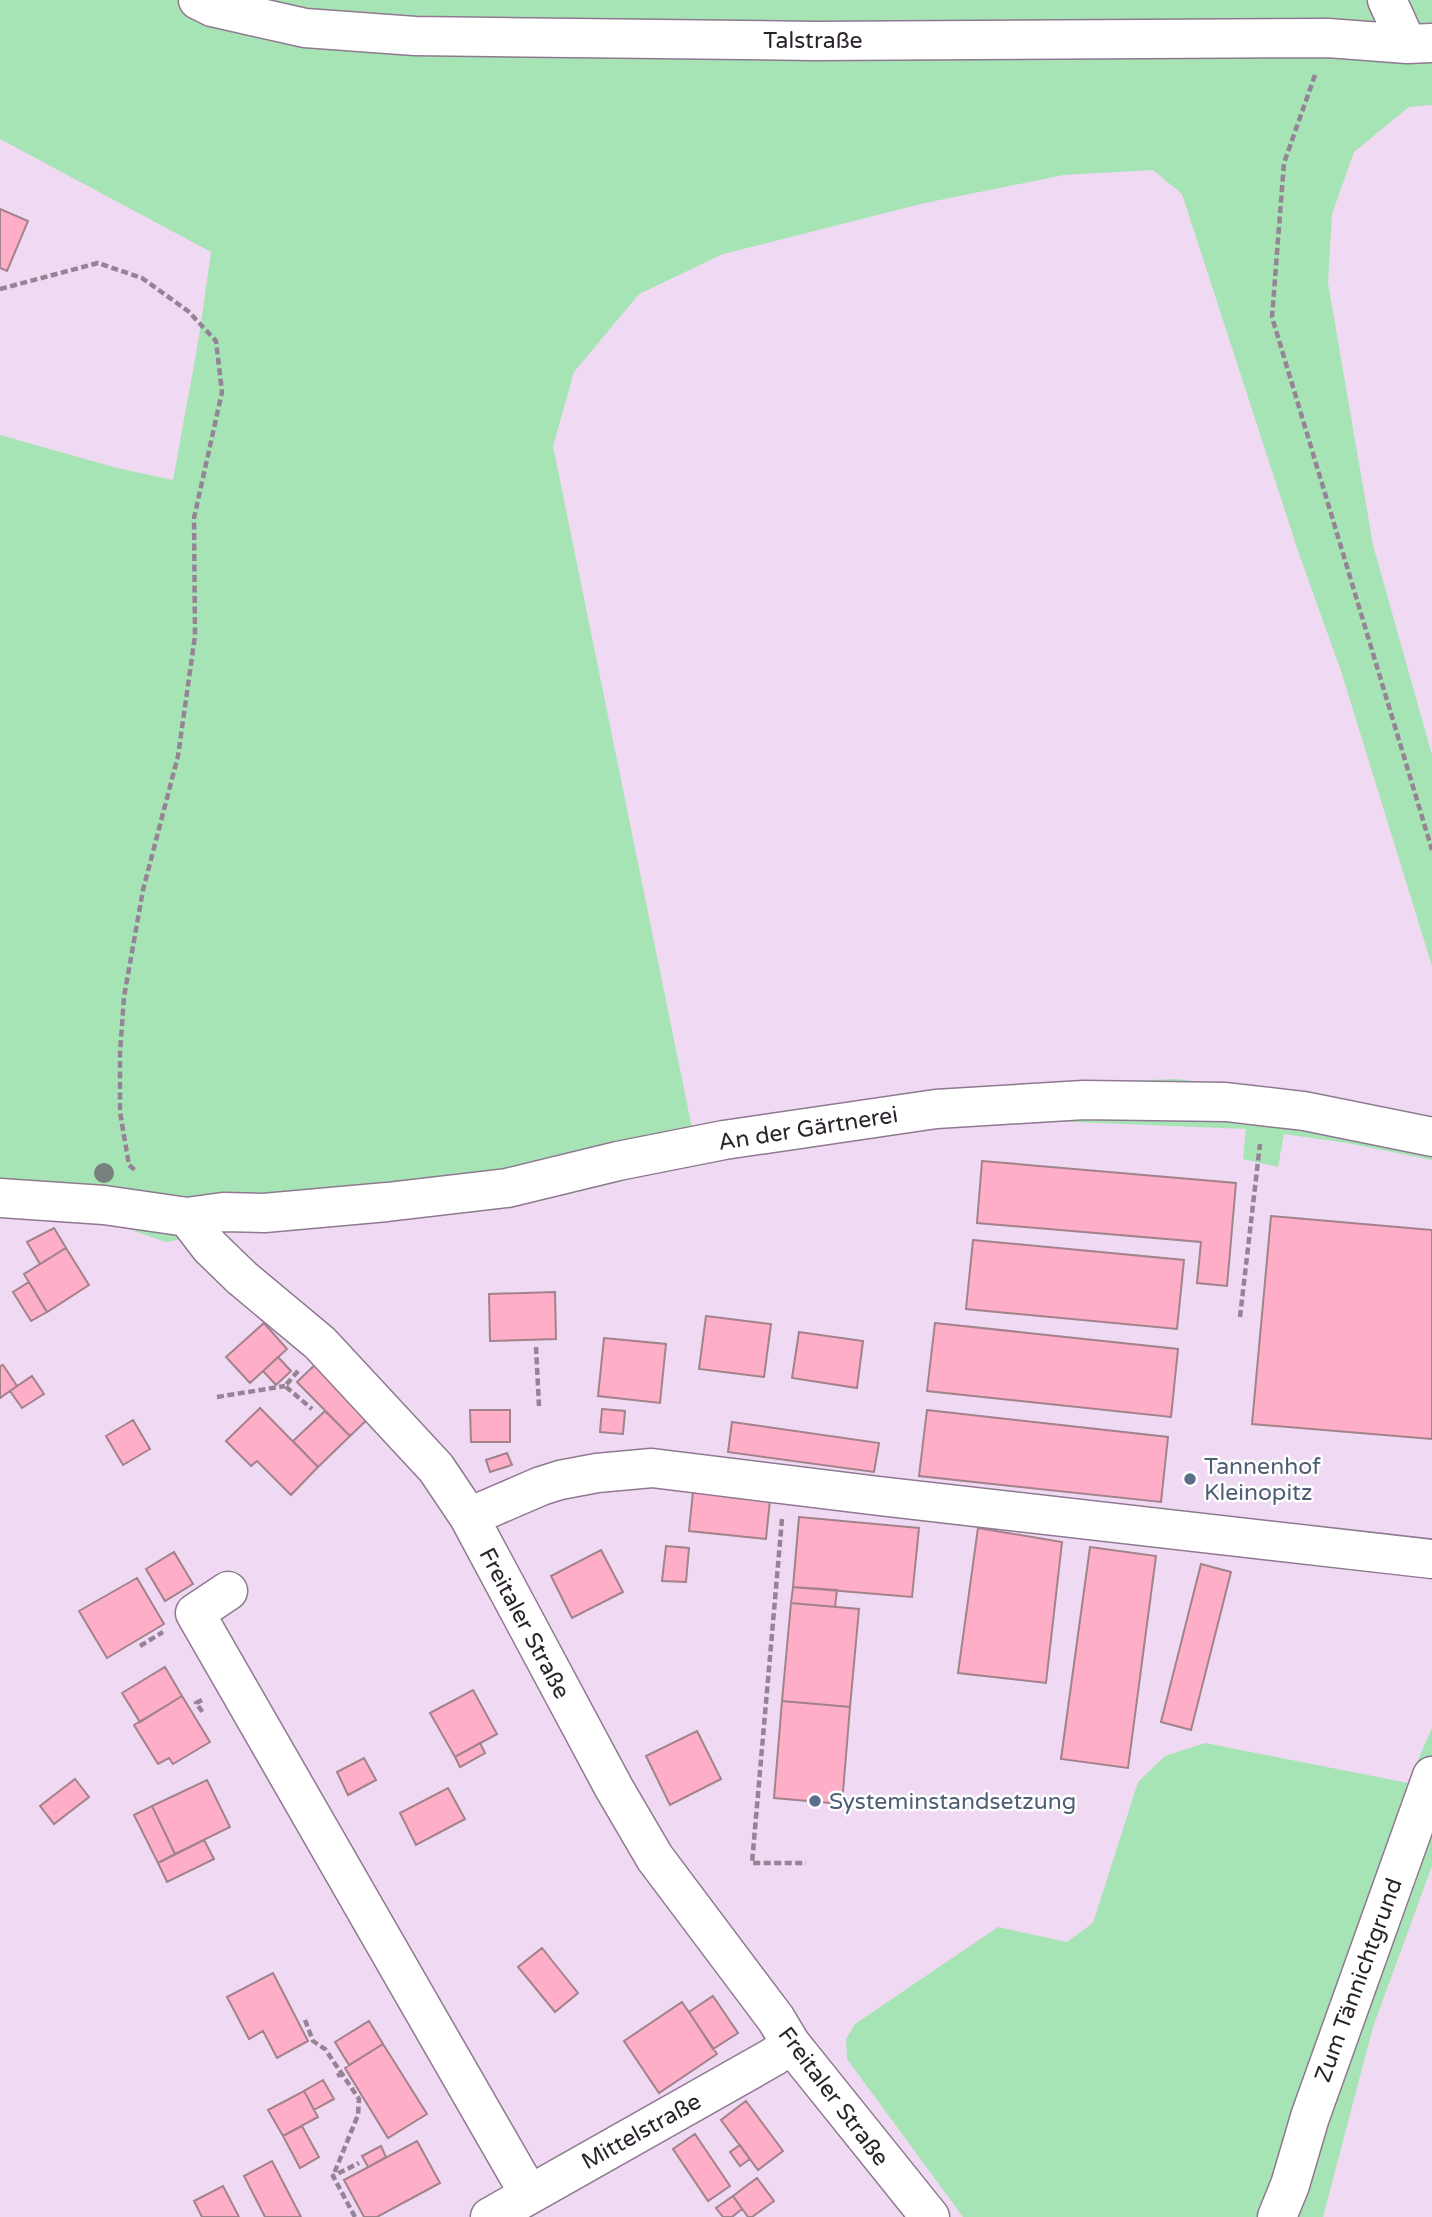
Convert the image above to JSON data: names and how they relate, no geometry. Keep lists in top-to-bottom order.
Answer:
{
  "streets": {
    "street": [
      "Talstraße",
      "An der Gärtnerei",
      "Freitaler Straße",
      "Zum Tännichtgrund",
      "Mittelstraße"
    ]
  },
  "crossings": [
    ["An der Gärtnerei", "Freitaler Straße"],
    ["Freitaler Straße", "Mittelstraße"]
  ],
  "places": ["Tannenhof Kleinopitz", "Systeminstandsetzung"]
}
